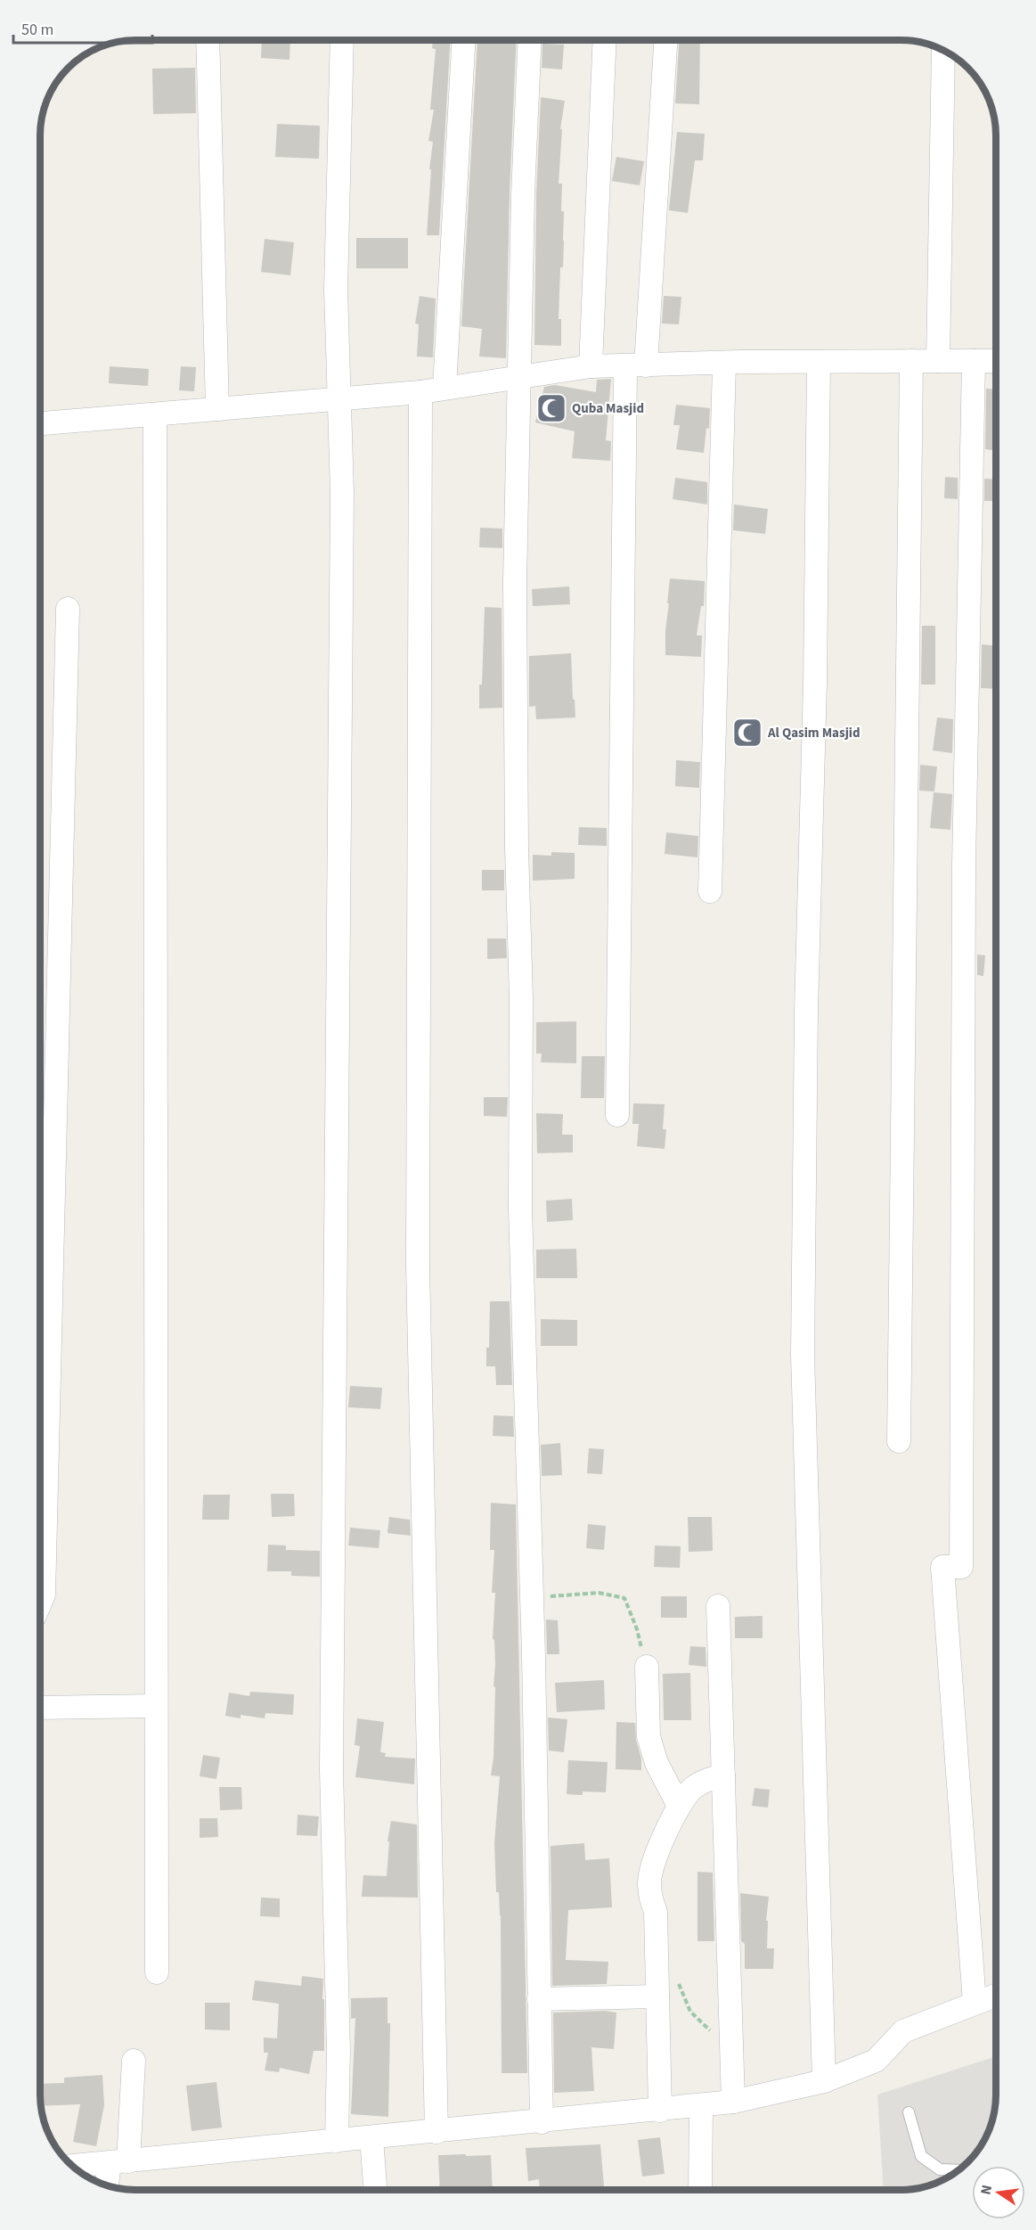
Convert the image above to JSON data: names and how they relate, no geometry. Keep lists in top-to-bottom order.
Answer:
{
  "places": {
    "mosque": ["Quba Masjid", "Al Qasim Masjid"]
  },
  "scale_bar": "50 m",
  "north": "left"
}
